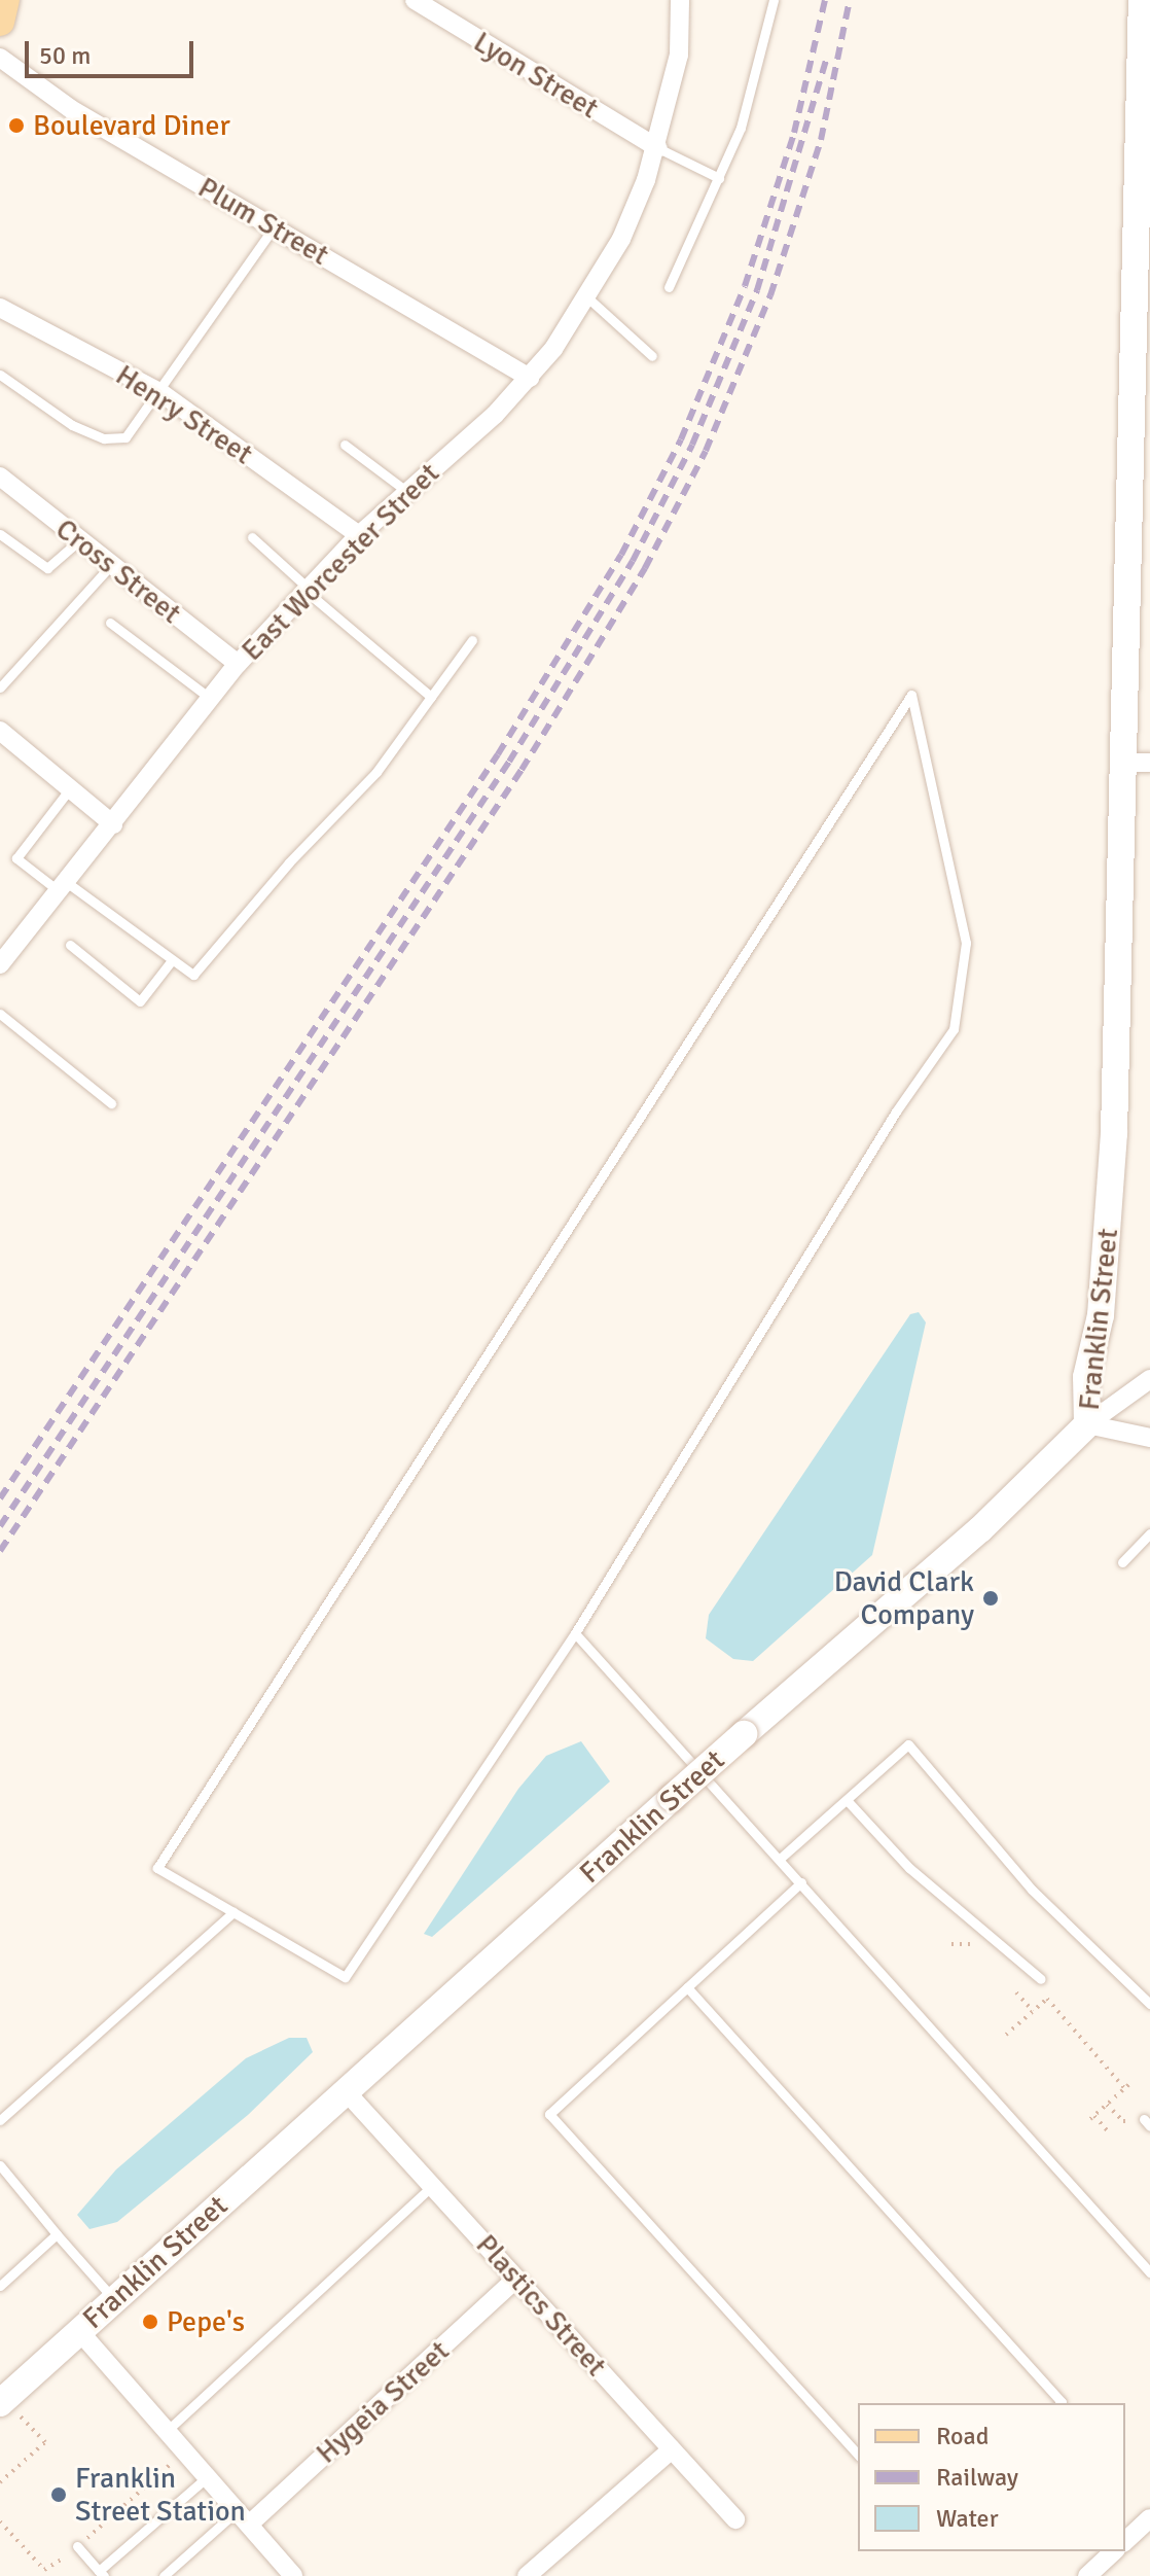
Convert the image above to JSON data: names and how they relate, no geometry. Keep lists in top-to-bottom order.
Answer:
{
  "streets": {
    "main road": ["Franklin Street"],
    "street": [
      "Lyon Street",
      "Plum Street",
      "Henry Street",
      "East Worcester Street",
      "Cross Street",
      "Plastics Street",
      "Hygeia Street"
    ]
  },
  "crossings": [
    ["Lyon Street", "East Worcester Street"],
    ["Plum Street", "East Worcester Street"],
    ["Henry Street", "East Worcester Street"],
    ["East Worcester Street", "Cross Street"],
    ["Franklin Street", "Plastics Street"],
    ["Plastics Street", "Hygeia Street"]
  ],
  "places": [
    "Boulevard Diner",
    "David Clark Company",
    "Pepe's",
    "Franklin Street Station"
  ],
  "legend": ["Road", "Railway", "Water"],
  "scale_bar": "50 m"
}
